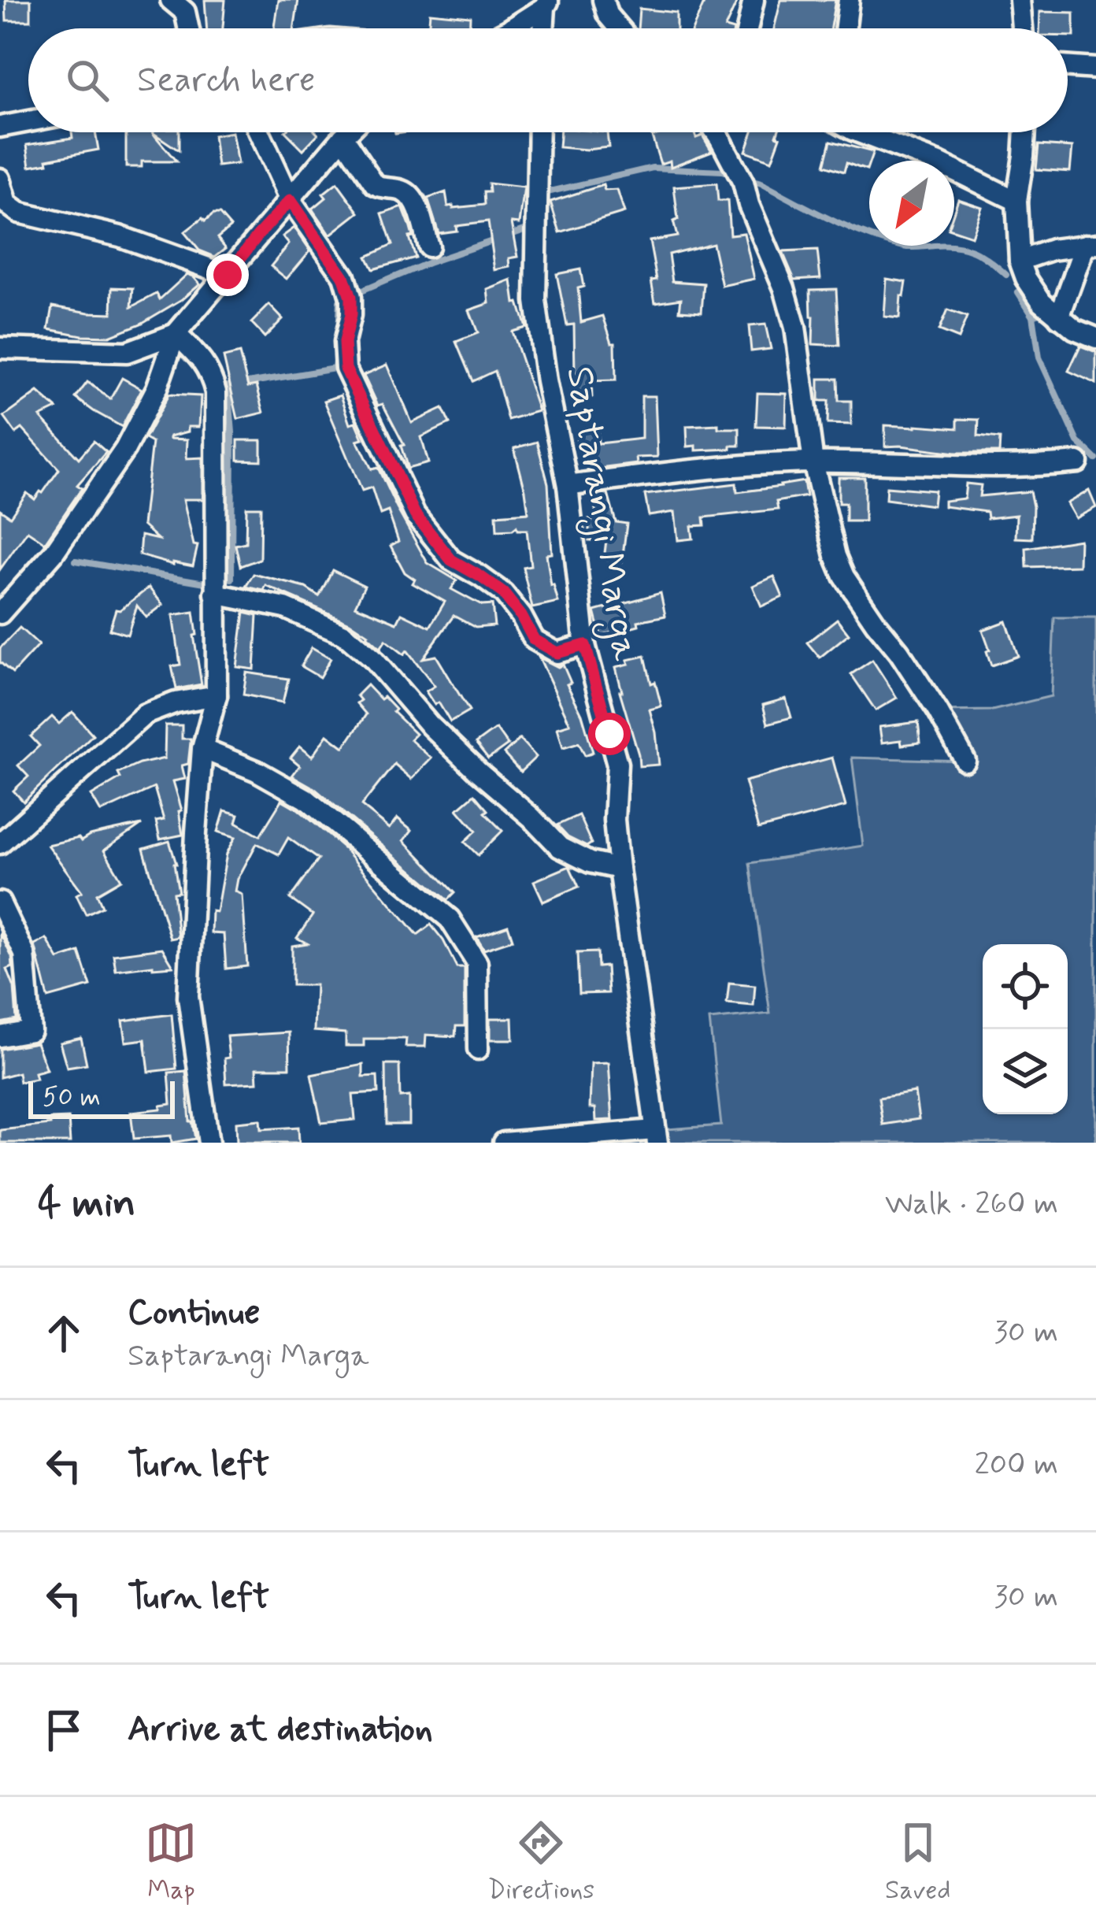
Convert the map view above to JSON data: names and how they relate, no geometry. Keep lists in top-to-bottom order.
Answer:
{
  "streets": {
    "street": ["Saptarangi Marga"]
  },
  "scale_bar": "50 m",
  "north": "bottom left",
  "page": {
    "search": "Search here",
    "scale": "50 m",
    "heading": ["4 min", "Walk · 260 m"],
    "list": [
      ["Continue", "Saptarangi Marga", "30 m"],
      ["Turn left", "200 m"],
      ["Turn left", "30 m"],
      "Arrive at destination"
    ],
    "nav": ["Map", "Directions", "Saved"]
  }
}
